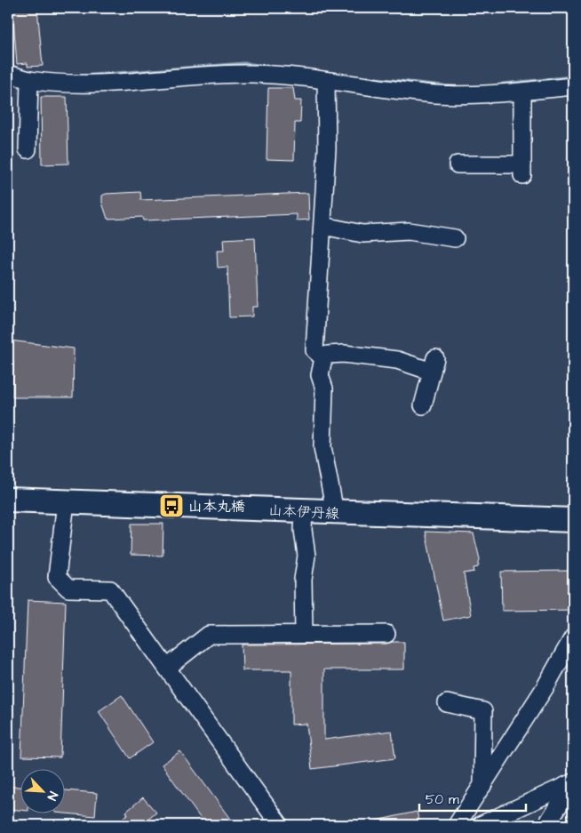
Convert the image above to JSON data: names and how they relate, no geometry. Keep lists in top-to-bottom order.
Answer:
{
  "streets": {
    "main road": ["山本伊丹線"]
  },
  "places": {
    "bus stop": ["山本丸橋"]
  },
  "scale_bar": "50 m",
  "north": "bottom right"
}
